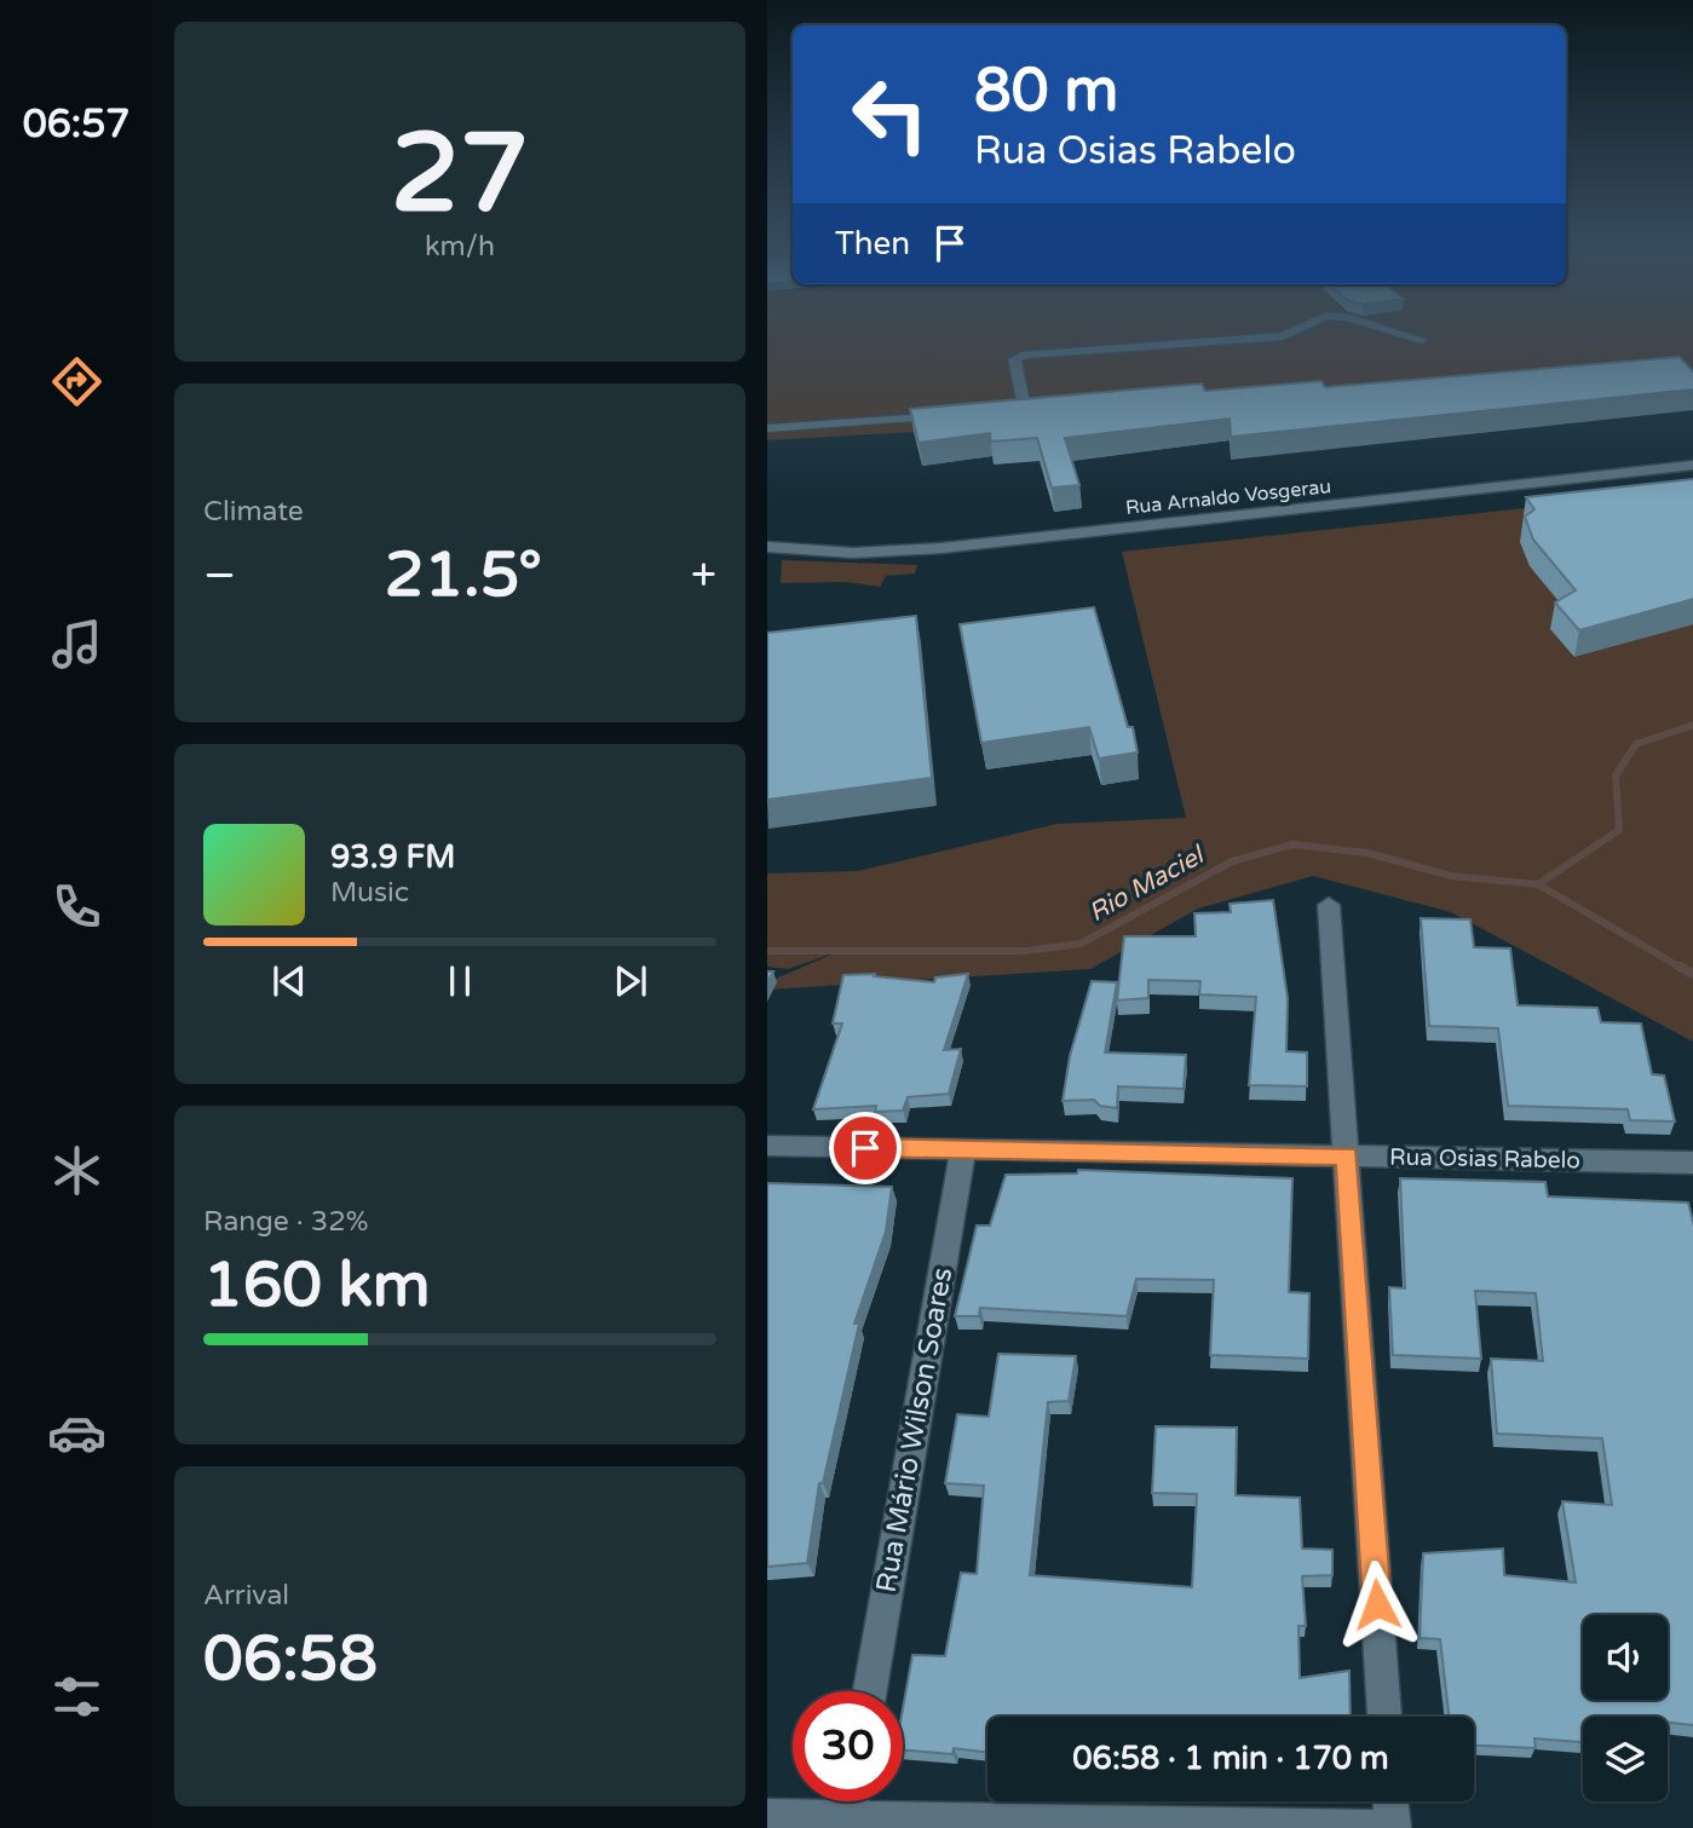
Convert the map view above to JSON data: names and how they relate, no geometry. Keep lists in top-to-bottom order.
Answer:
{
  "streets": {
    "street": ["Rua Arnaldo Vosgerau", "Rua Osias Rabelo", "Rua Mário Wilson Soares"]
  },
  "crossings": [
    ["Rua Osias Rabelo", "Rua Mário Wilson Soares"]
  ],
  "water": ["Rio Maciel"],
  "page": {
    "tabs": "06:57",
    "tile": [
      ["27", "km/h"],
      "Climate",
      ["Range · 32%", "160 km"],
      ["Arrival", "06:58"]
    ],
    "turn": ["80 m", "Rua Osias Rabelo"],
    "then": "Then",
    "heat": ["−", "21.5°", "+"],
    "song": ["93.9 FM", "Music"],
    "limit": "30",
    "trip": "06:58 · 1 min · 170 m"
  }
}
